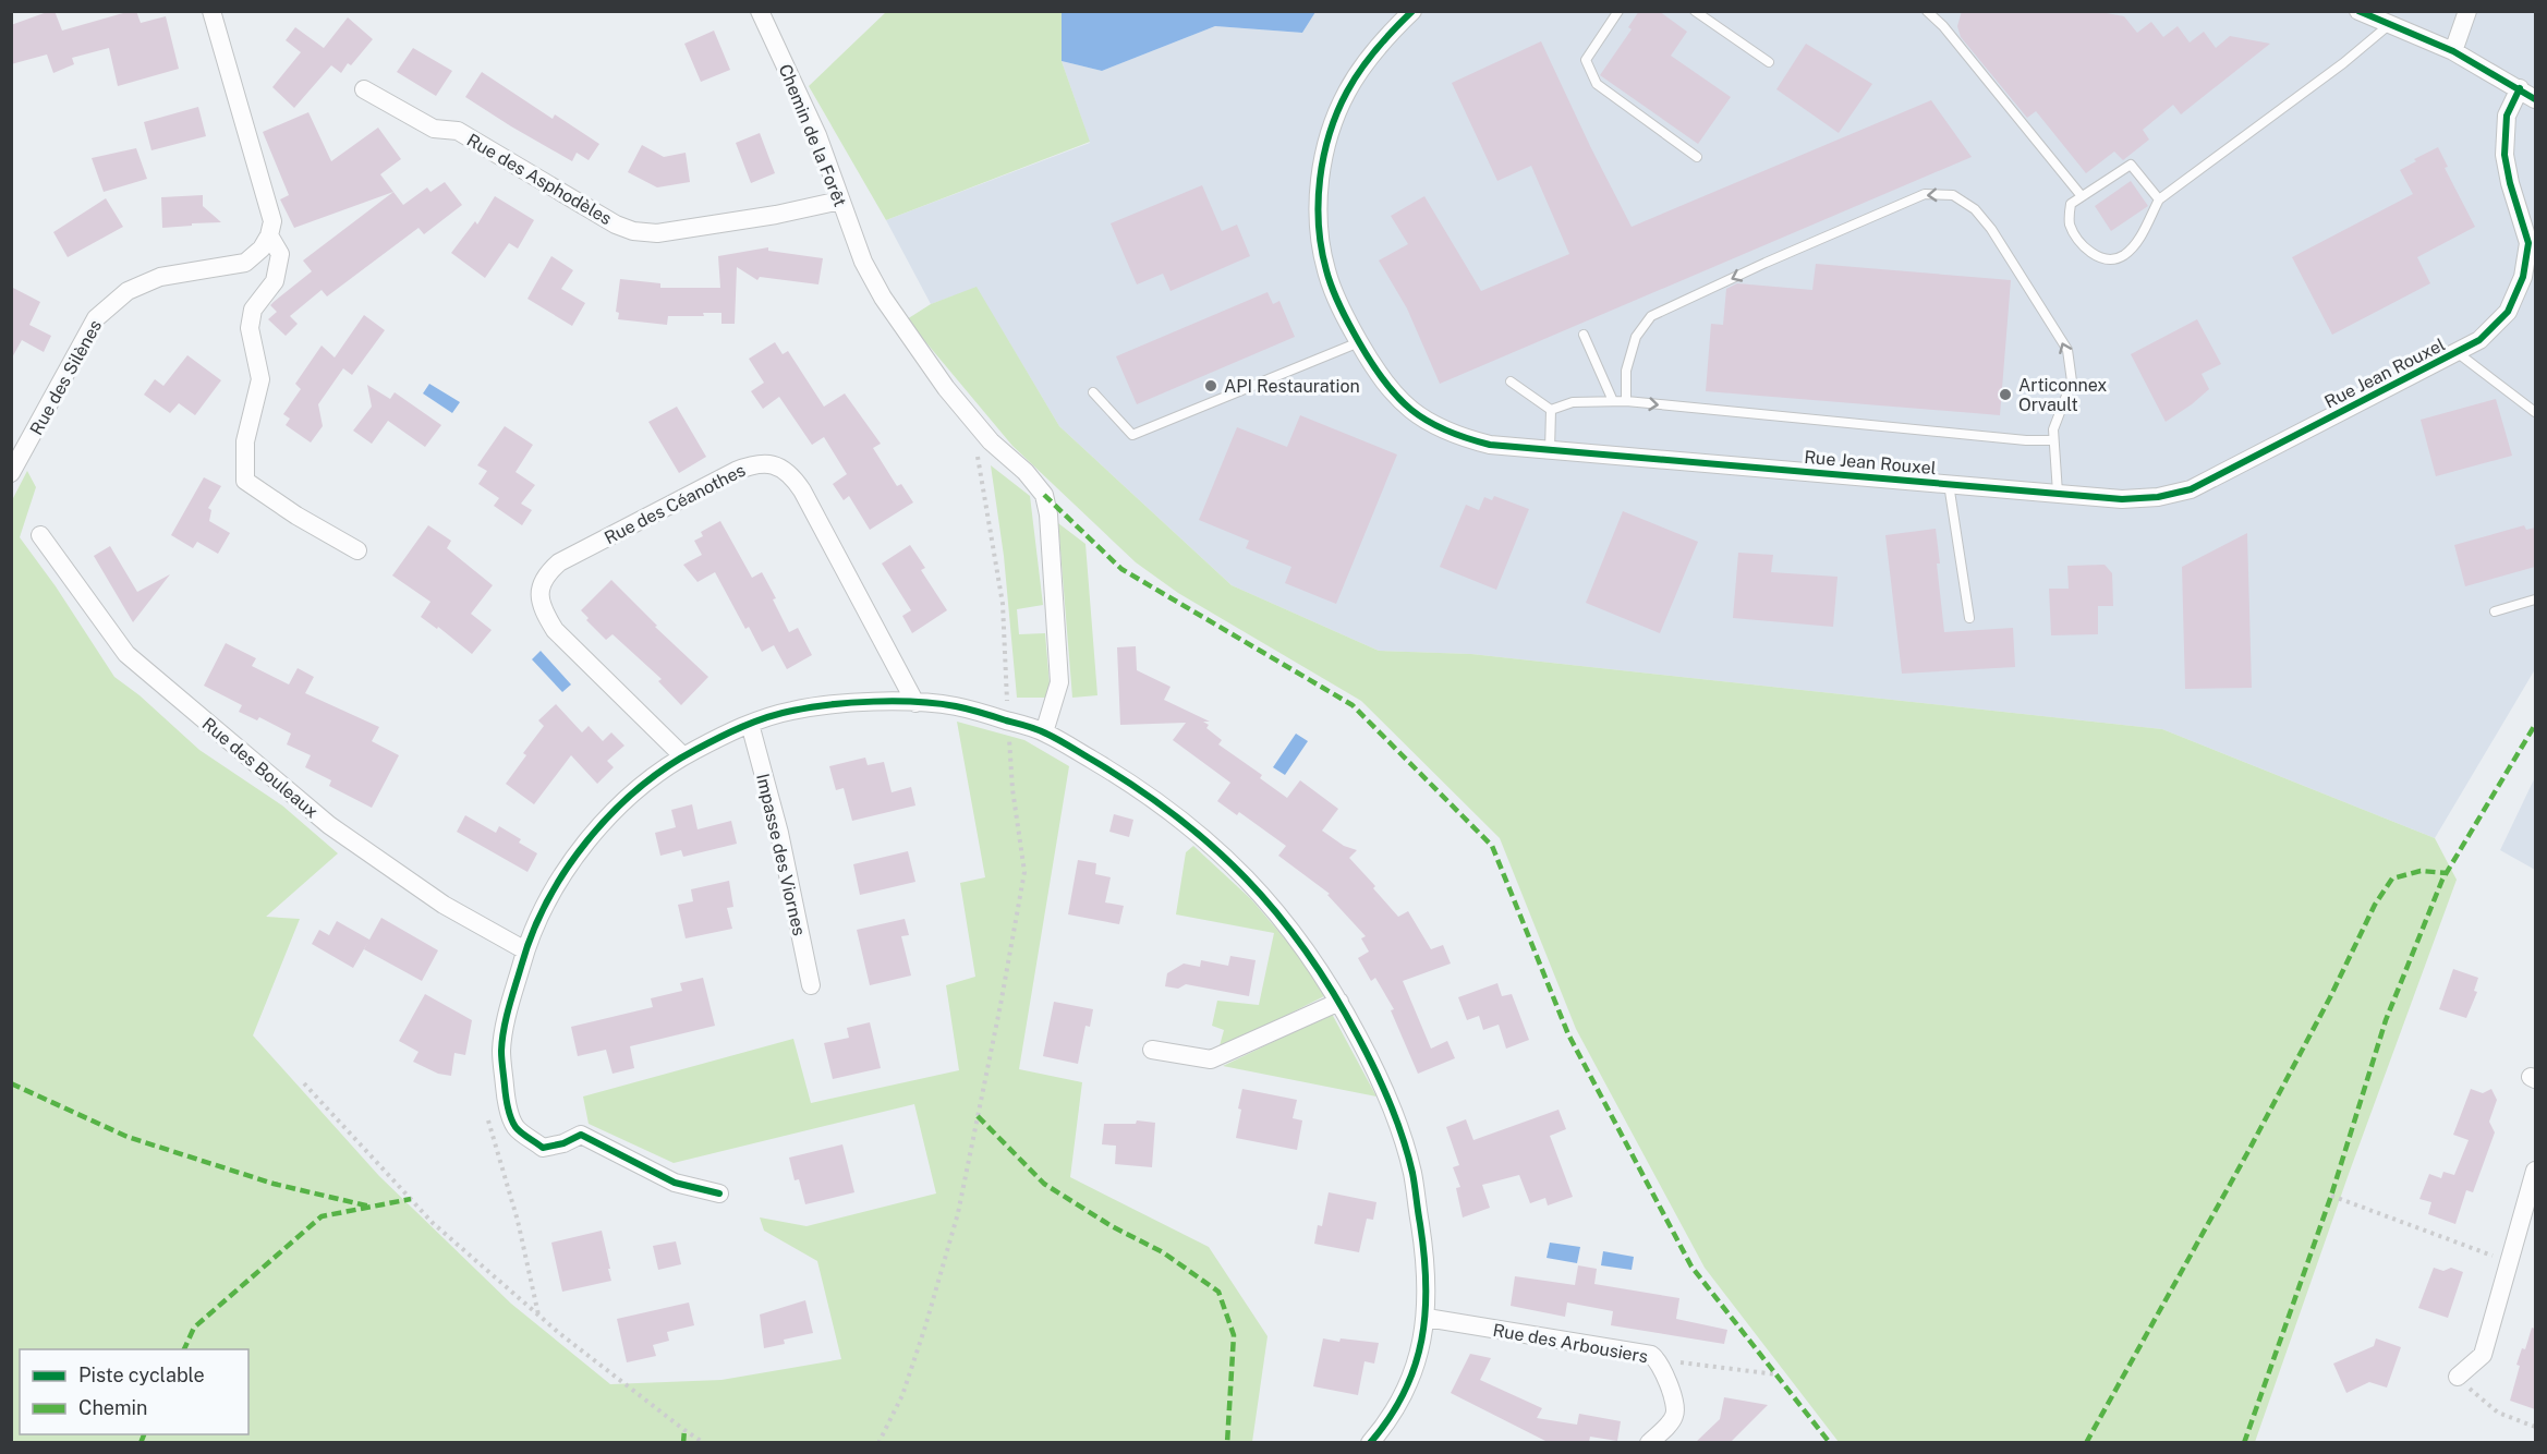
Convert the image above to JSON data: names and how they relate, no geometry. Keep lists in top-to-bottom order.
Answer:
{
  "streets": {
    "street": [
      "Chemin de la Forêt",
      "Rue des Asphodèles",
      "Rue Jean Rouxel",
      "Rue des Silènes",
      "Rue des Céanothes",
      "Rue des Bouleaux",
      "Impasse des Viornes",
      "Rue des Arbousiers"
    ]
  },
  "crossings": [
    ["Chemin de la Forêt", "Rue des Asphodèles"]
  ],
  "places": ["API Restauration", "Articonnex Orvault"],
  "legend": ["Piste cyclable", "Chemin"]
}
